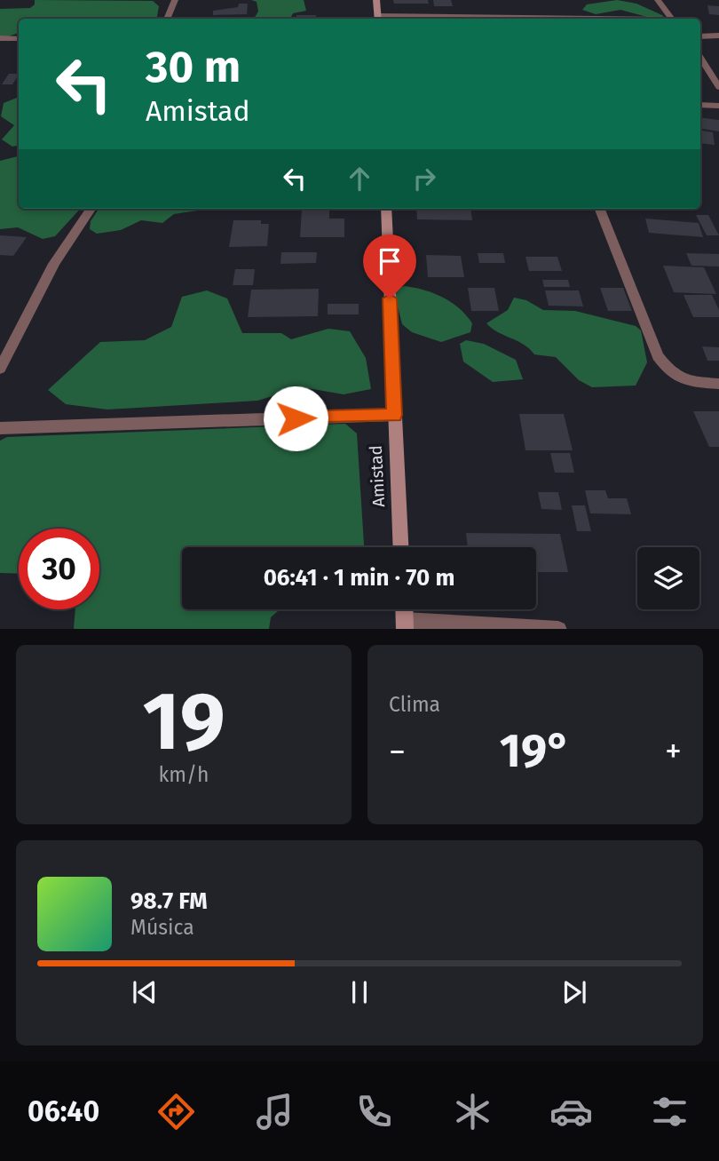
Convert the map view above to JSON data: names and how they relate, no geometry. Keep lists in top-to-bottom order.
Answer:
{
  "streets": {
    "street": ["Amistad"]
  },
  "page": {
    "turn": ["30 m", "Amistad"],
    "limit": "30",
    "trip": "06:41 · 1 min · 70 m",
    "tile": [
      ["19", "km/h"],
      "Clima"
    ],
    "heat": ["−", "19°", "+"],
    "song": ["98.7 FM", "Música"],
    "tabs": "06:40"
  }
}
